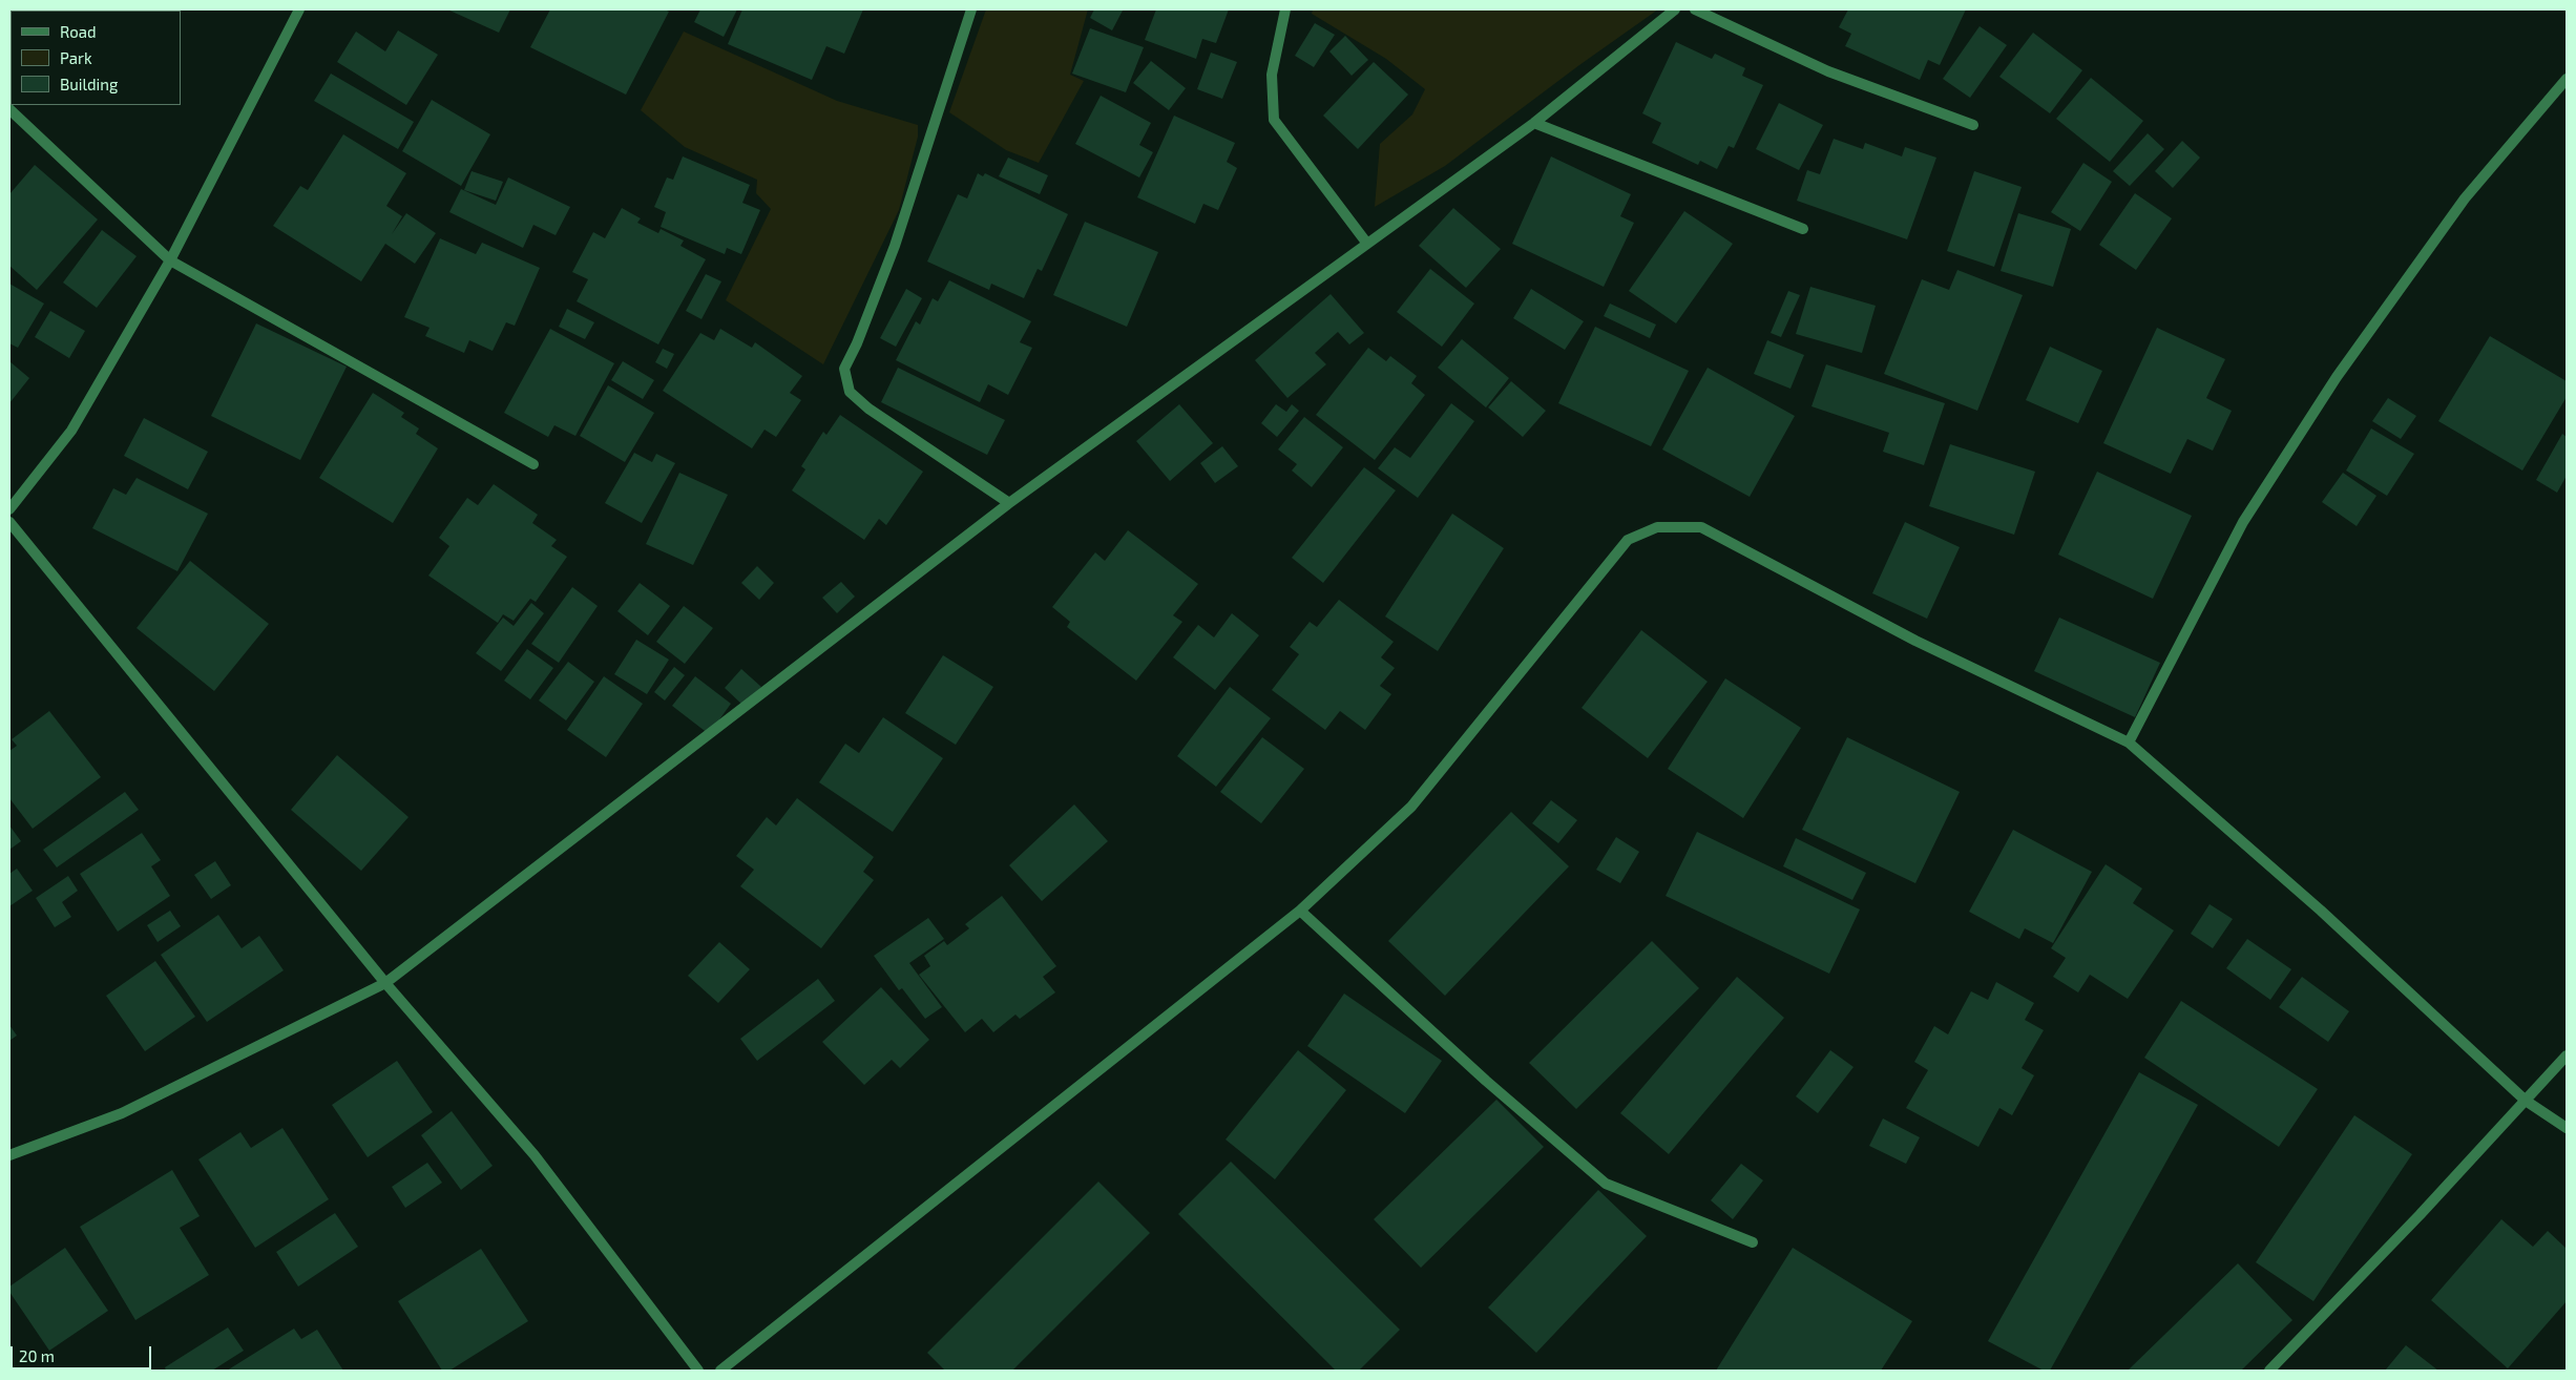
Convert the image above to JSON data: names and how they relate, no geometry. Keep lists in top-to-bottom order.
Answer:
{
  "legend": ["Road", "Park", "Building"],
  "scale_bar": "20 m"
}
